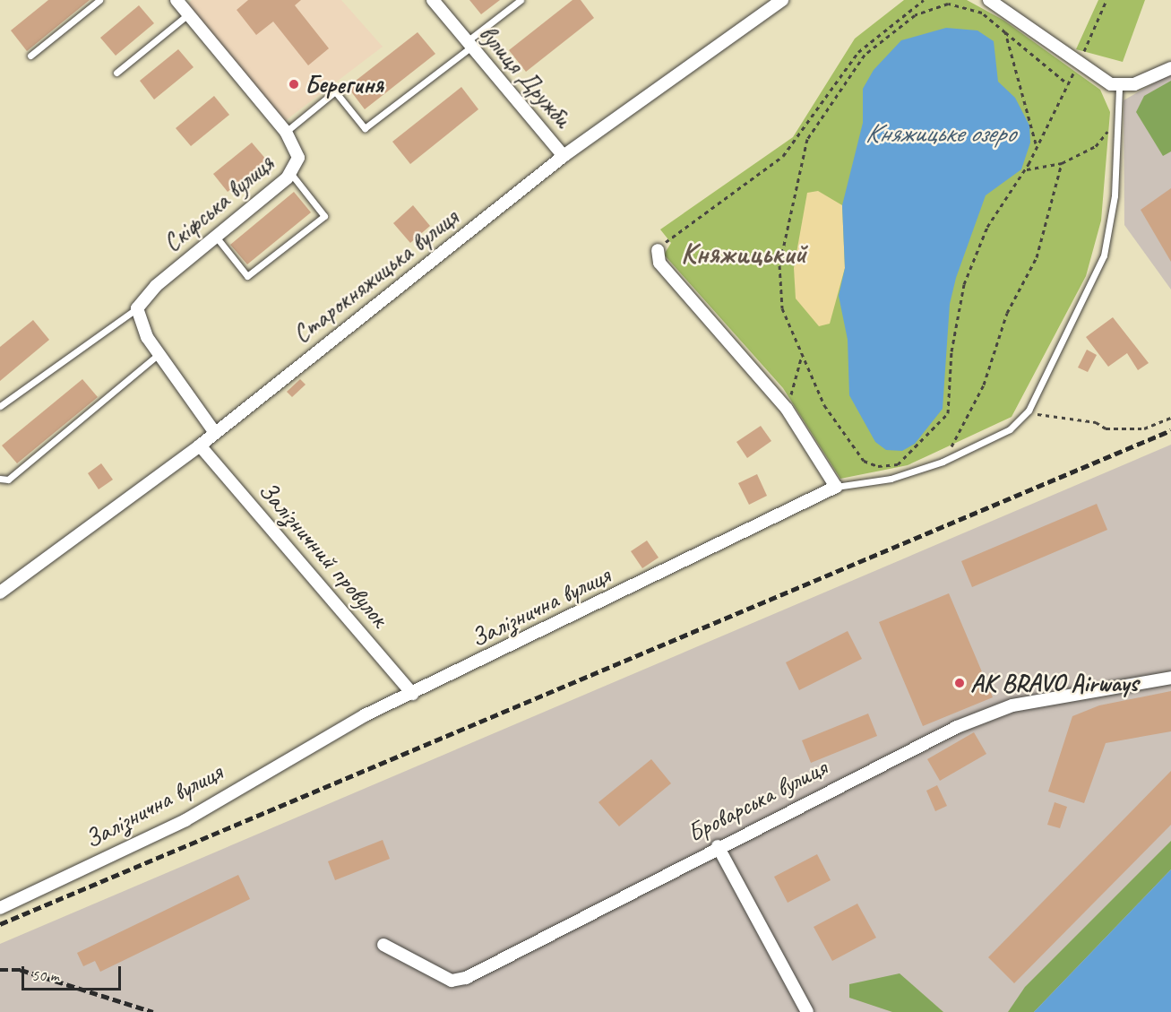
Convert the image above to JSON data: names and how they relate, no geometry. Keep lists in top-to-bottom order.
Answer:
{
  "streets": {
    "street": [
      "вулиця Дружби",
      "Скіфська вулиця",
      "Старокняжицька вулиця",
      "Залізничний провулок",
      "Залізнична вулиця",
      "Броварська вулиця"
    ]
  },
  "crossings": [
    ["вулиця Дружби", "Старокняжицька вулиця"],
    ["Старокняжицька вулиця", "Залізничний провулок"],
    ["Залізничний провулок", "Залізнична вулиця"]
  ],
  "districts": ["Княжицький"],
  "water": ["Княжицьке озеро"],
  "places": ["Берегиня", "АК BRAVO Airways"],
  "scale_bar": "50 m"
}
